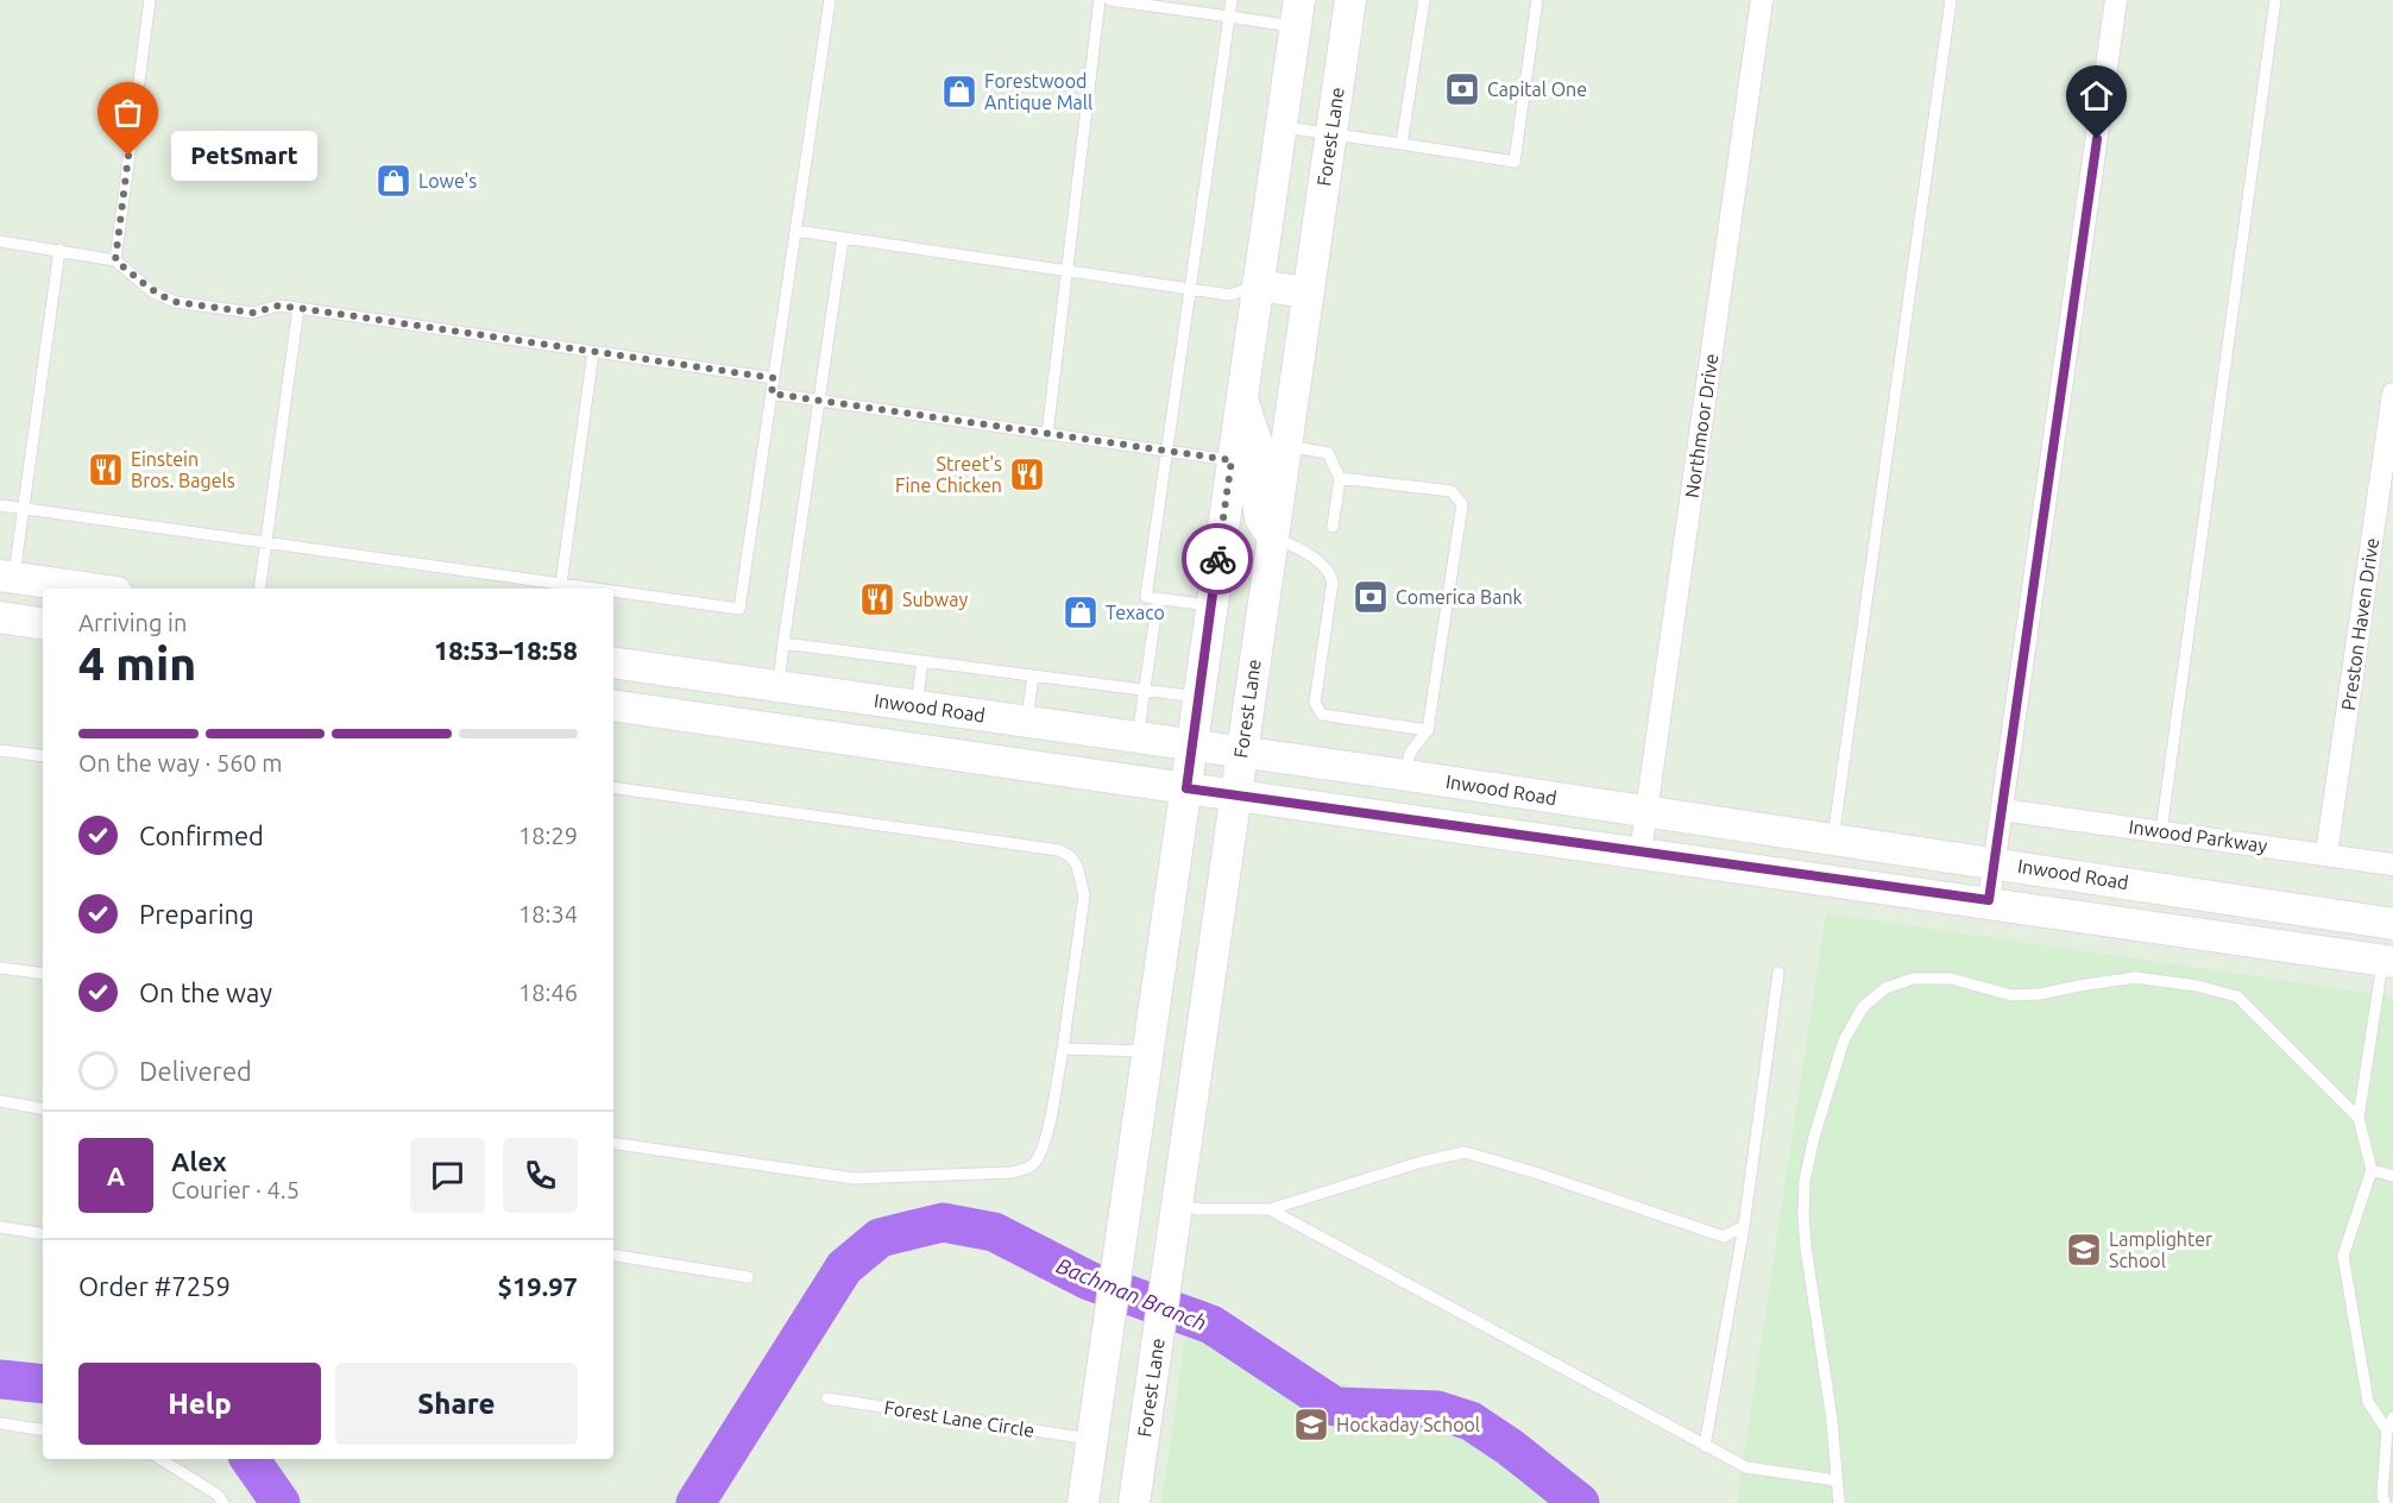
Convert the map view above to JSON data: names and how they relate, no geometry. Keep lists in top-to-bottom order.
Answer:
{
  "streets": {
    "main road": ["Forest Lane", "Inwood Road"],
    "street": ["Northmoor Drive", "Preston Haven Drive", "Inwood Parkway"],
    "lane": ["Forest Lane Circle"]
  },
  "crossings": [
    ["Forest Lane", "Inwood Road"],
    ["Northmoor Drive", "Inwood Road"],
    ["Preston Haven Drive", "Inwood Parkway"]
  ],
  "water": ["Bachman Branch"],
  "places": {
    "bank": ["Capital One", "Comerica Bank"],
    "shop": ["Forestwood Antique Mall", "Lowe's", "Texaco"],
    "other": ["PetSmart"],
    "restaurant": ["Einstein Bros. Bagels", "Street's Fine Chicken", "Subway"],
    "school or university": ["Lamplighter School", "Hockaday School"]
  },
  "page": {
    "bubble": "PetSmart",
    "heading": ["4 min", "Arriving in", "18:53–18:58"],
    "panel": [
      "Alex",
      "Courier · 4.5",
      "Order #7259",
      "$19.97"
    ],
    "bar": "On the way · 560 m",
    "list": [
      ["Confirmed", "18:29"],
      ["Preparing", "18:34"],
      ["On the way", "18:46"],
      "Delivered"
    ],
    "round": "A",
    "buttons": ["Help", "Share"]
  }
}
